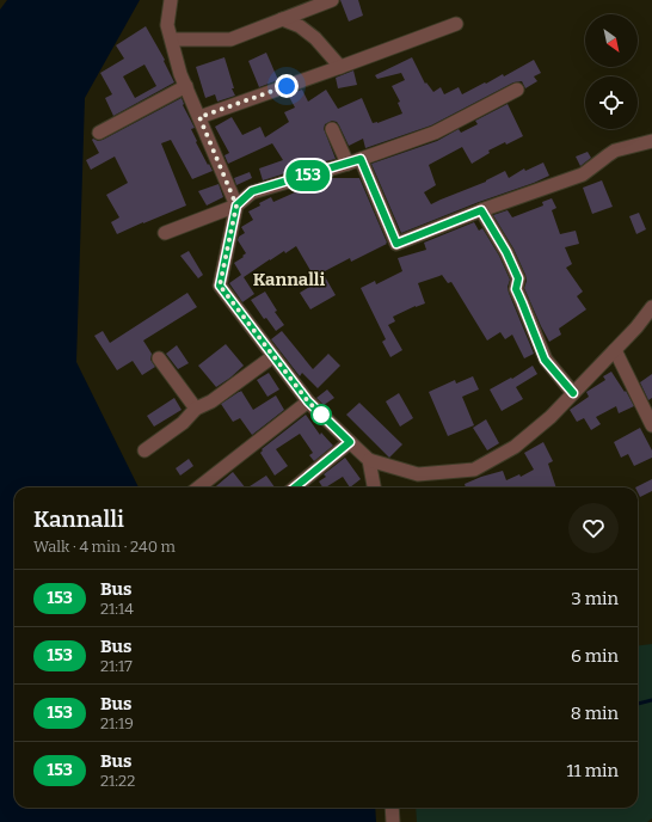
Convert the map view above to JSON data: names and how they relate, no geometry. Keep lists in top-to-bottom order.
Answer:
{
  "districts": ["Kannalli"],
  "lines": ["bus line 153"],
  "north": "bottom right",
  "page": {
    "on_map": "153",
    "heading": ["Kannalli", "Walk · 4 min · 240 m"],
    "list": [
      {
        "mark": "153",
        "name": "Bus",
        "note": "21:14",
        "value": "3 min"
      },
      {
        "mark": "153",
        "name": "Bus",
        "note": "21:17",
        "value": "6 min"
      },
      {
        "mark": "153",
        "name": "Bus",
        "note": "21:19",
        "value": "8 min"
      },
      {
        "mark": "153",
        "name": "Bus",
        "note": "21:22",
        "value": "11 min"
      }
    ]
  }
}
